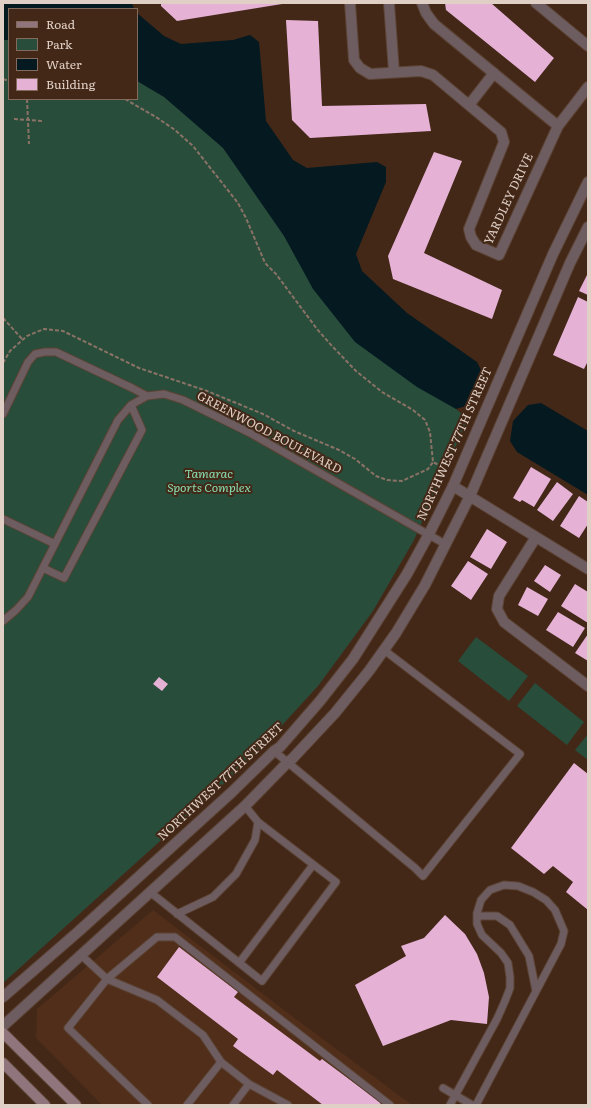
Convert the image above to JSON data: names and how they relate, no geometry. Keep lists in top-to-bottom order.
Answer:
{
  "streets": {
    "street": ["YARDLEY DRIVE", "NORTHWEST 77TH STREET"],
    "lane": ["GREENWOOD BOULEVARD"]
  },
  "crossings": [
    ["GREENWOOD BOULEVARD", "NORTHWEST 77TH STREET"]
  ],
  "parks": ["Tamarac Sports Complex"],
  "legend": [
    "Road",
    "Park",
    "Water",
    "Building"
  ]
}
